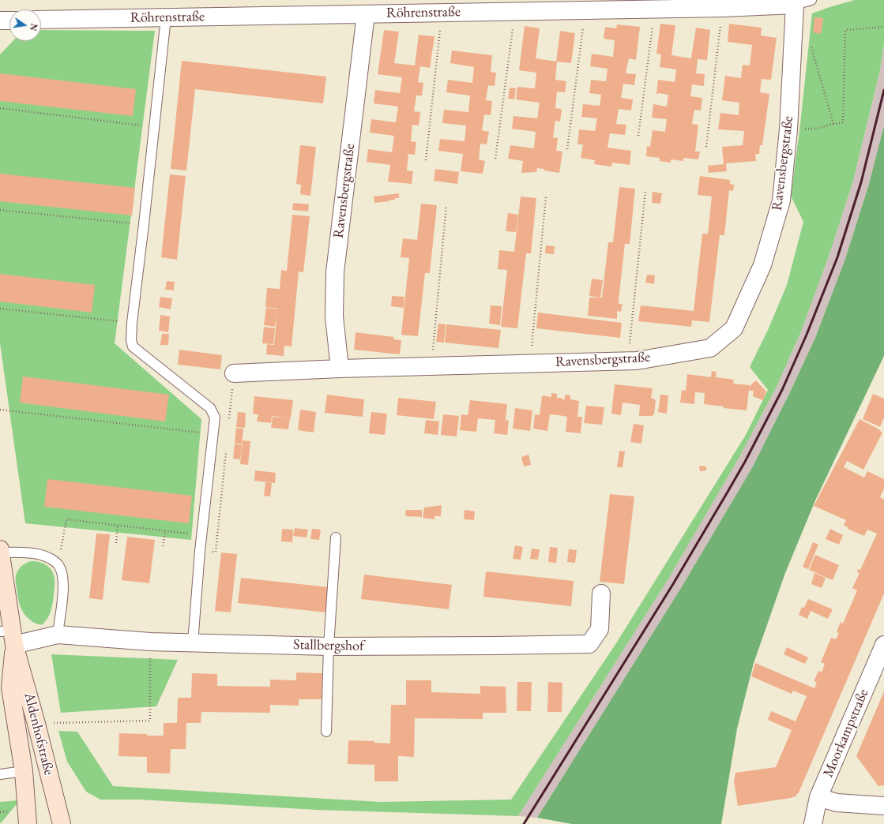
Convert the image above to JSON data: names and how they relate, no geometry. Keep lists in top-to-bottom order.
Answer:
{
  "streets": {
    "street": [
      "Röhrenstraße",
      "Ravensbergstraße",
      "Stallbergshof",
      "Moorkampstraße",
      "Aldenhofstraße"
    ]
  },
  "crossings": [
    ["Röhrenstraße", "Ravensbergstraße"],
    ["Stallbergshof", "Aldenhofstraße"]
  ],
  "north": "right"
}
